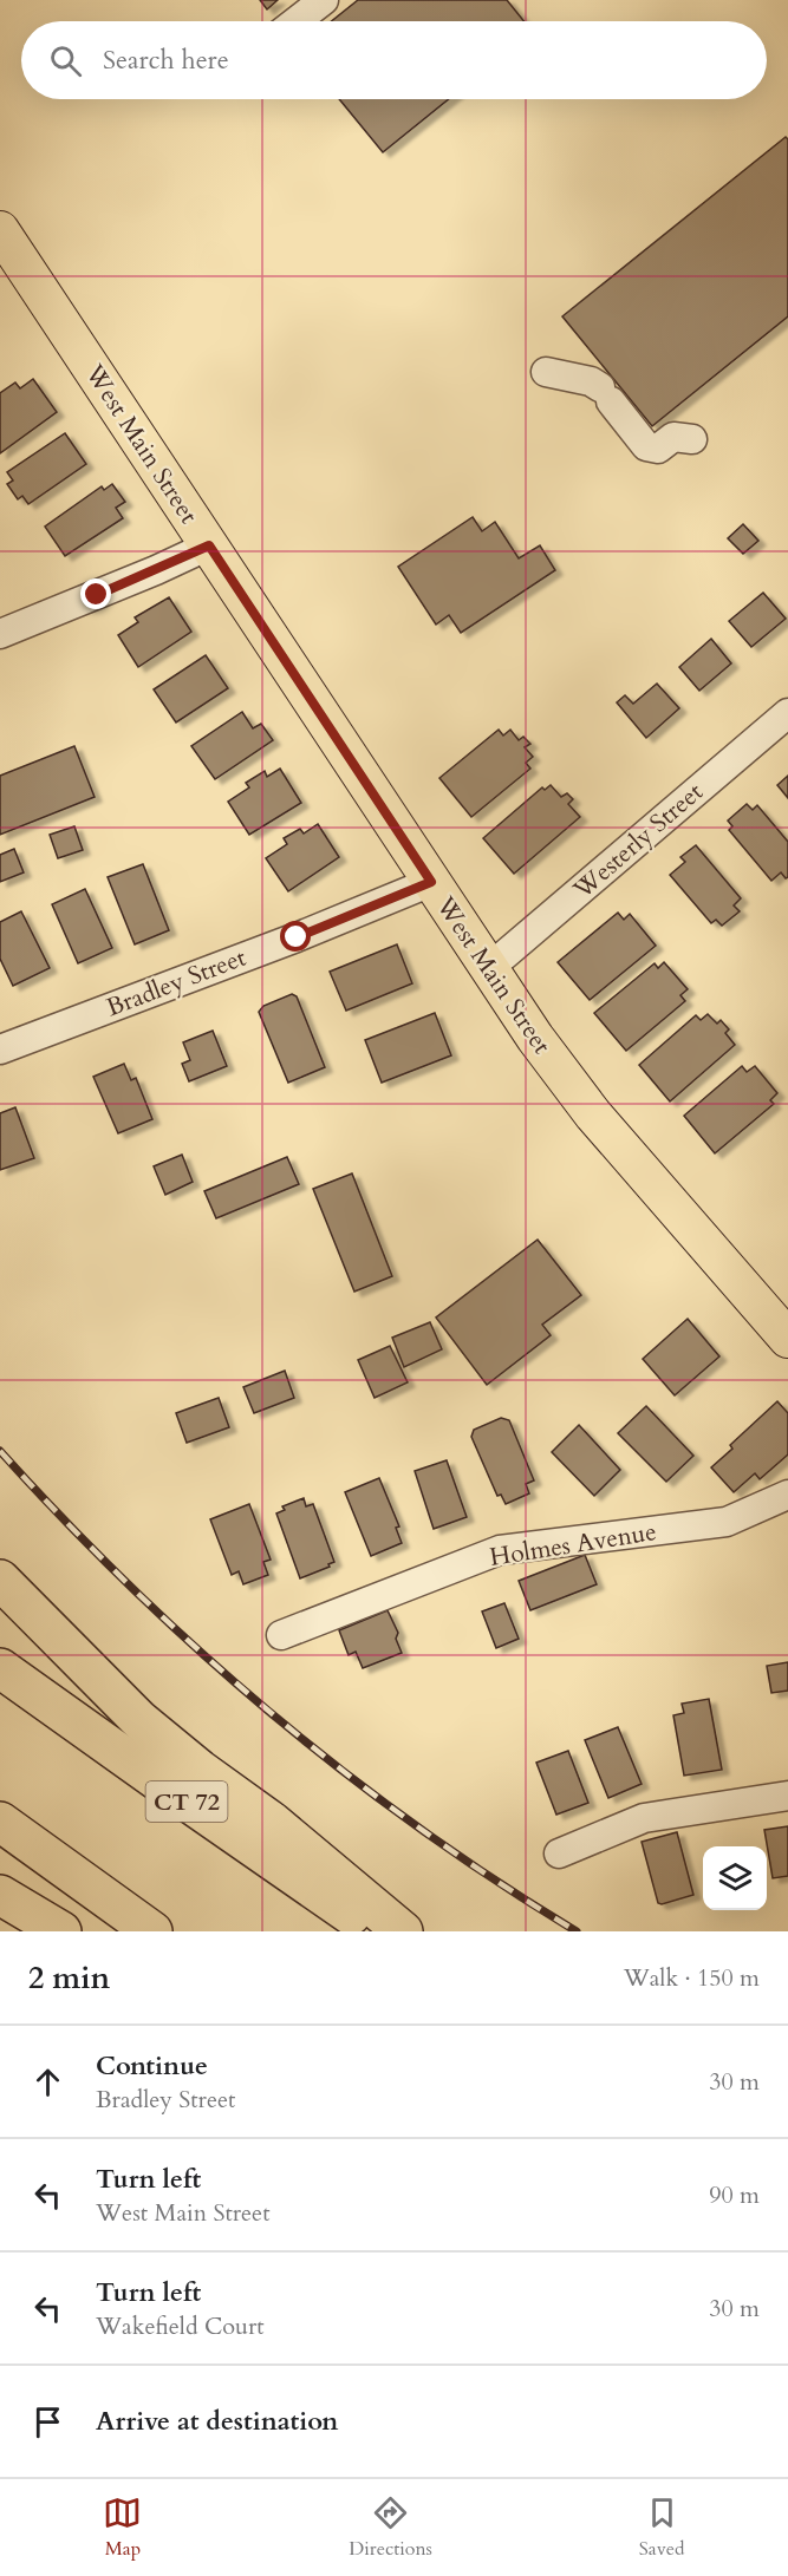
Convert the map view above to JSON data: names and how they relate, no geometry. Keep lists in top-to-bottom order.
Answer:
{
  "streets": {
    "highway": ["CT 72"],
    "main road": ["West Main Street"],
    "street": ["Westerly Street", "Bradley Street", "Holmes Avenue"]
  },
  "crossings": [
    ["West Main Street", "Westerly Street"],
    ["West Main Street", "Bradley Street"]
  ],
  "page": {
    "search": "Search here",
    "heading": ["2 min", "Walk · 150 m"],
    "list": [
      ["Continue", "Bradley Street", "30 m"],
      ["Turn left", "West Main Street", "90 m"],
      ["Turn left", "Wakefield Court", "30 m"],
      "Arrive at destination"
    ],
    "nav": ["Map", "Directions", "Saved"]
  }
}
